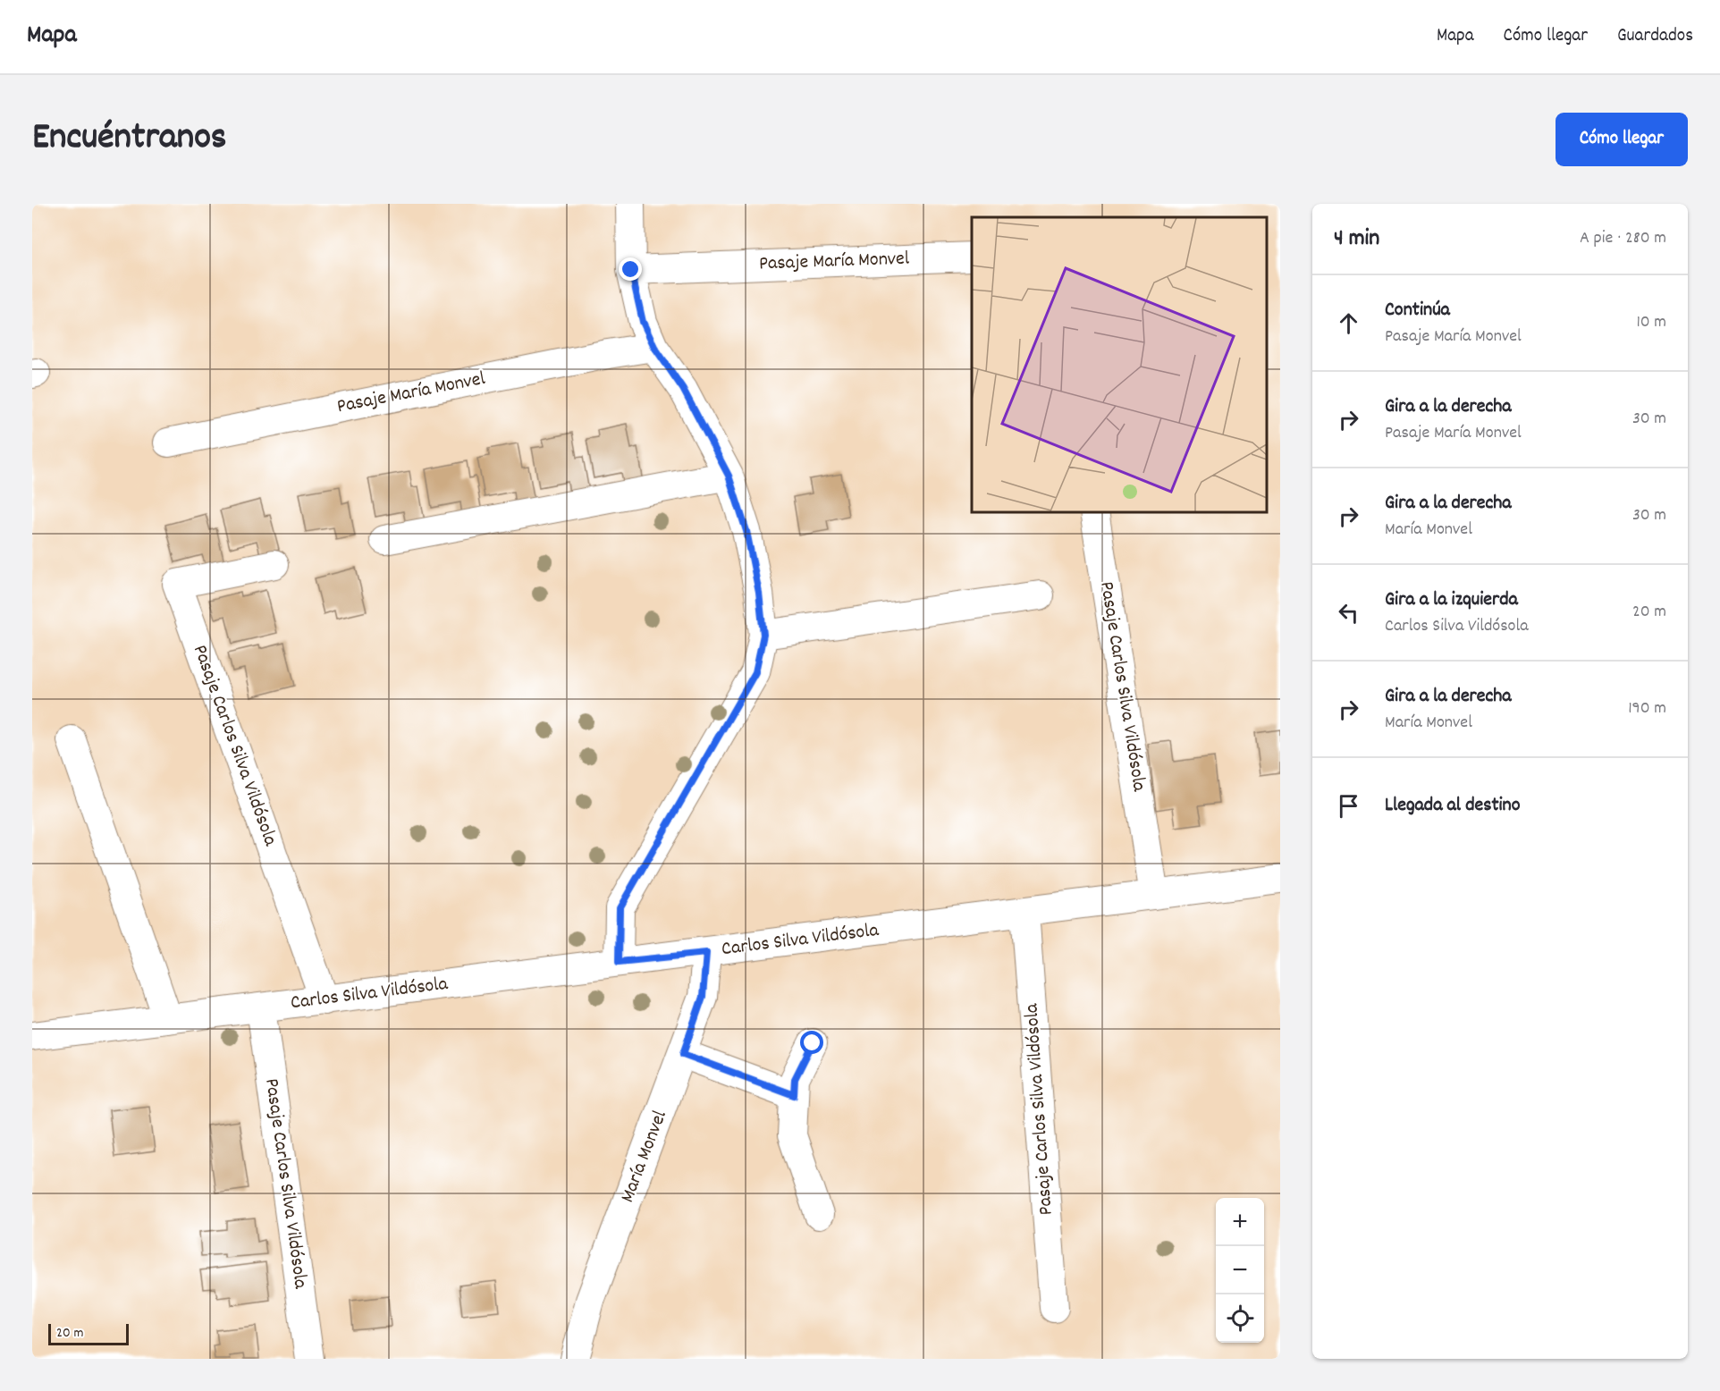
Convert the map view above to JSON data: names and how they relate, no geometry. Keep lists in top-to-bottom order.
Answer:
{
  "streets": {
    "street": [
      "Pasaje María Monvel",
      "Pasaje Carlos Silva Vildósola",
      "Carlos Silva Vildósola",
      "María Monvel"
    ]
  },
  "crossings": [
    ["Pasaje Carlos Silva Vildósola", "Carlos Silva Vildósola"],
    ["Carlos Silva Vildósola", "María Monvel"]
  ],
  "scale_bar": "20 m",
  "page": {
    "header": "Mapa",
    "nav": ["Mapa", "Cómo llegar", "Guardados"],
    "title": "Encuéntranos",
    "buttons": "Cómo llegar",
    "heading": ["4 min", "A pie · 280 m"],
    "list": [
      ["Continúa", "Pasaje María Monvel", "10 m"],
      ["Gira a la derecha", "Pasaje María Monvel", "30 m"],
      ["Gira a la derecha", "María Monvel", "30 m"],
      ["Gira a la izquierda", "Carlos Silva Vildósola", "20 m"],
      ["Gira a la derecha", "María Monvel", "190 m"],
      "Llegada al destino"
    ],
    "map_buttons": ["+", "−"],
    "scale": "20 m"
  }
}
